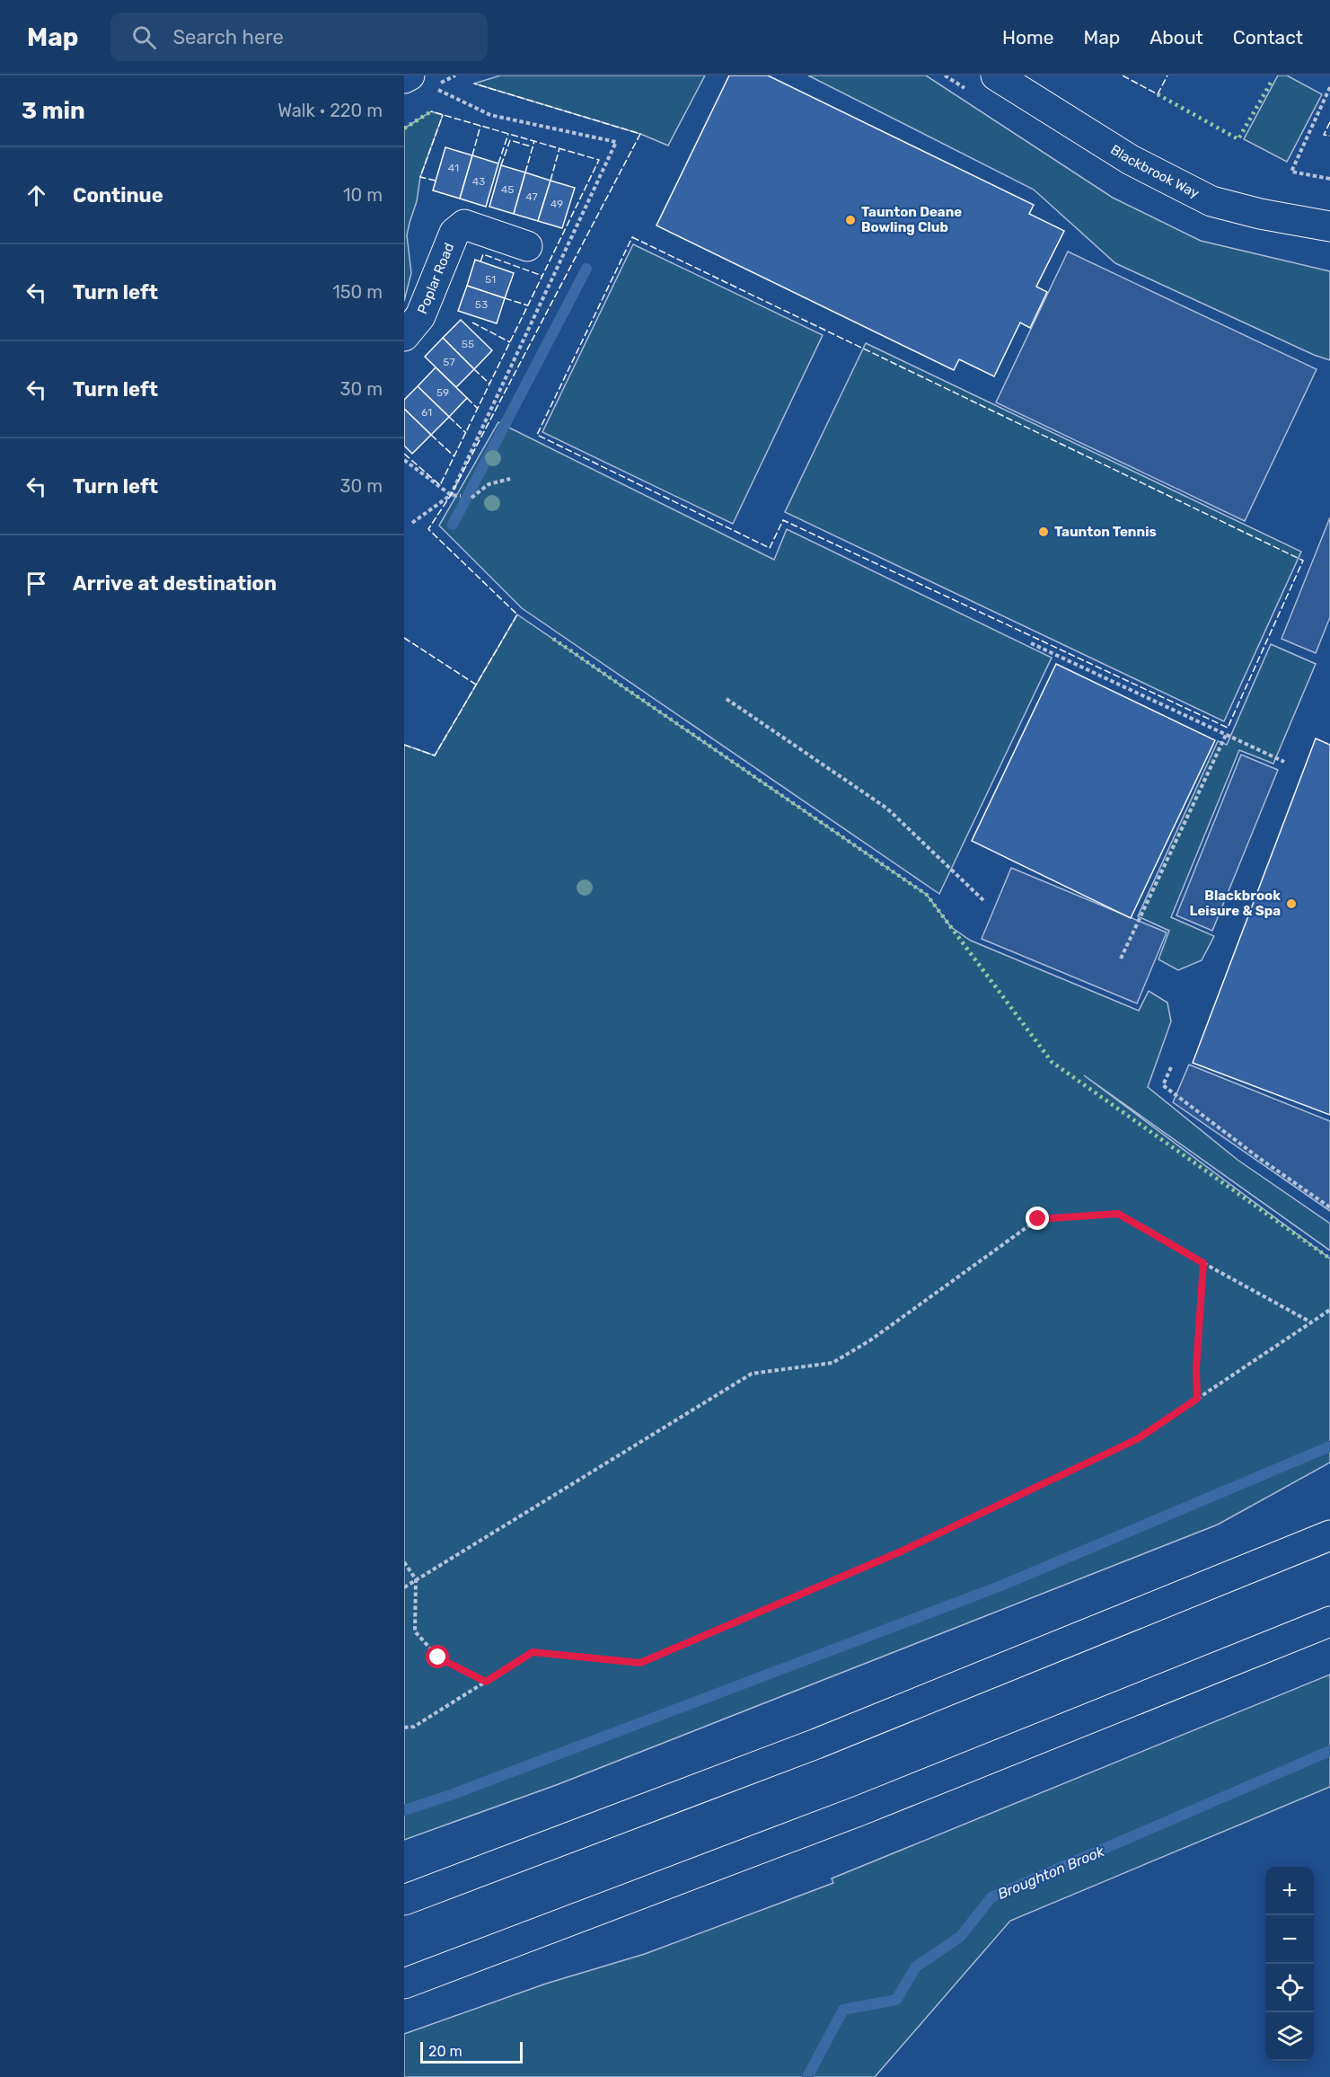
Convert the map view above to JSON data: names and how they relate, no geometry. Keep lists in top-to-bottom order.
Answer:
{
  "streets": {
    "main road": ["Blackbrook Way", "Poplar Road"]
  },
  "water": ["Broughton Brook"],
  "places": ["Taunton Deane Bowling Club", "Taunton Tennis", "Blackbrook Leisure & Spa"],
  "house_numbers": [
    "41",
    "43",
    "45",
    "47",
    "49",
    "51",
    "53",
    "55",
    "57",
    "59",
    "61"
  ],
  "scale_bar": "20 m",
  "page": {
    "header": "Map",
    "search": "Search here",
    "nav": [
      "Home",
      "Map",
      "About",
      "Contact"
    ],
    "heading": ["3 min", "Walk · 220 m"],
    "list": [
      ["Continue", "10 m"],
      ["Turn left", "150 m"],
      ["Turn left", "30 m"],
      ["Turn left", "30 m"],
      "Arrive at destination"
    ],
    "map_buttons": ["+", "−"],
    "scale": "20 m"
  }
}
